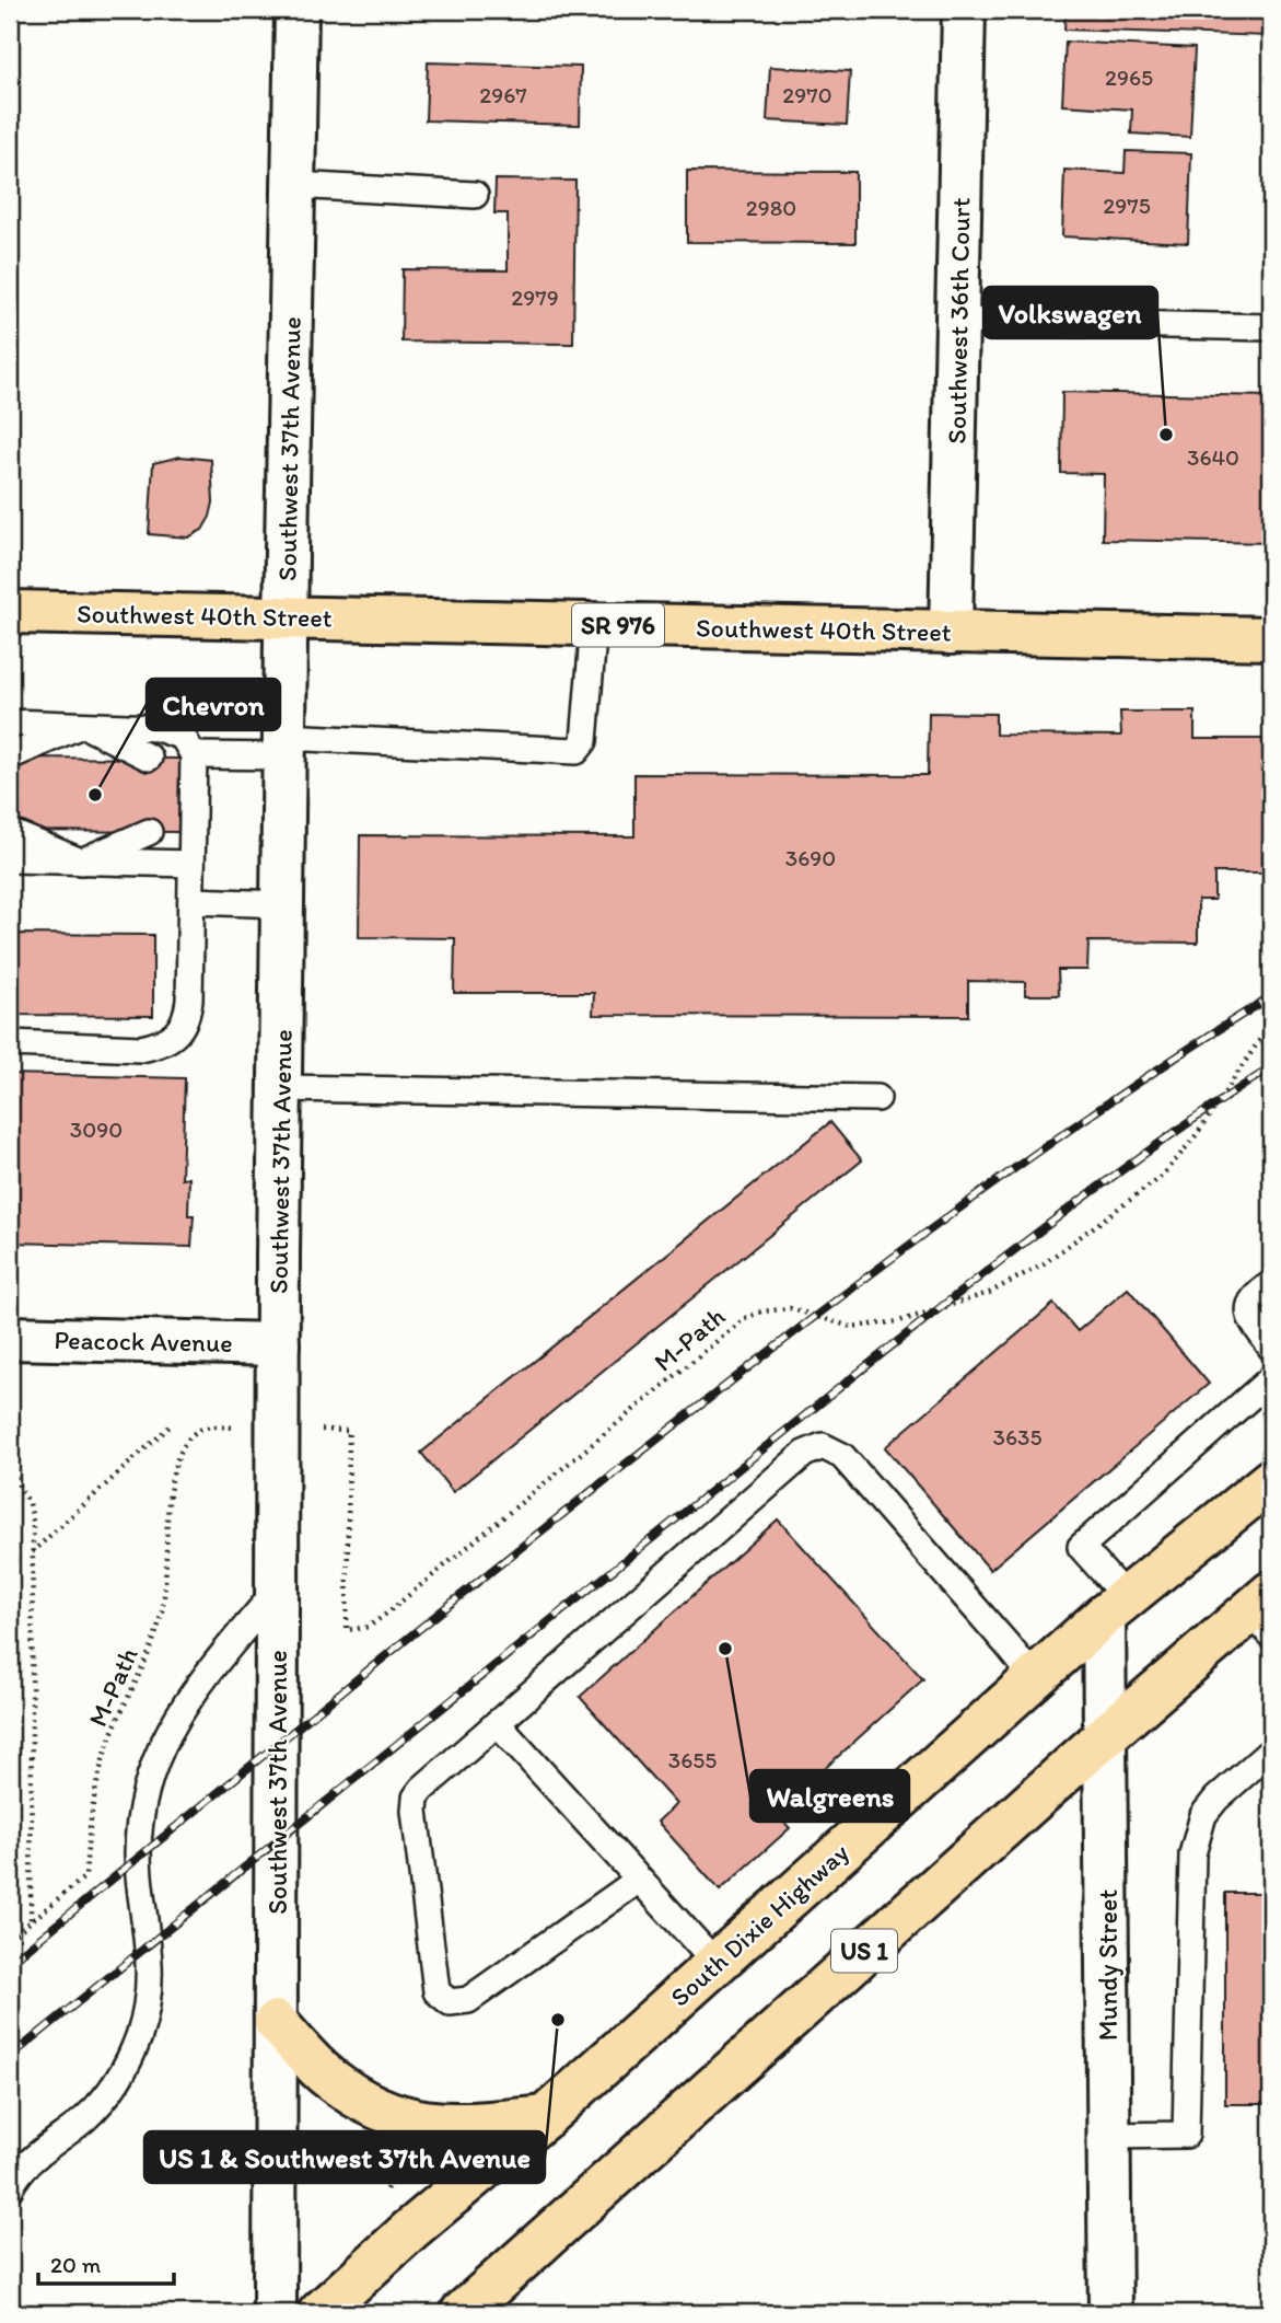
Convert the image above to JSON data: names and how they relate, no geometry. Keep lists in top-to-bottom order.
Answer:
{
  "streets": {
    "main road": [
      "Southwest 36th Court",
      "Southwest 37th Avenue",
      "Southwest 40th Street",
      "SR 976",
      "Peacock Avenue",
      "South Dixie Highway",
      "US 1",
      "Mundy Street"
    ],
    "path": ["M-Path"]
  },
  "crossings": [
    ["Southwest 36th Court", "Southwest 40th Street"],
    ["Southwest 37th Avenue", "Southwest 40th Street"],
    ["Southwest 37th Avenue", "Peacock Avenue"],
    ["South Dixie Highway", "Mundy Street"],
    ["US 1", "Mundy Street"]
  ],
  "places": [
    "Volkswagen",
    "Chevron",
    "Walgreens",
    "US 1 & Southwest 37th Avenue"
  ],
  "house_numbers": [
    "2965",
    "2967",
    "2970",
    "2975",
    "2980",
    "2979",
    "3640",
    "3690",
    "3090",
    "3635",
    "3655"
  ],
  "scale_bar": "20 m"
}
